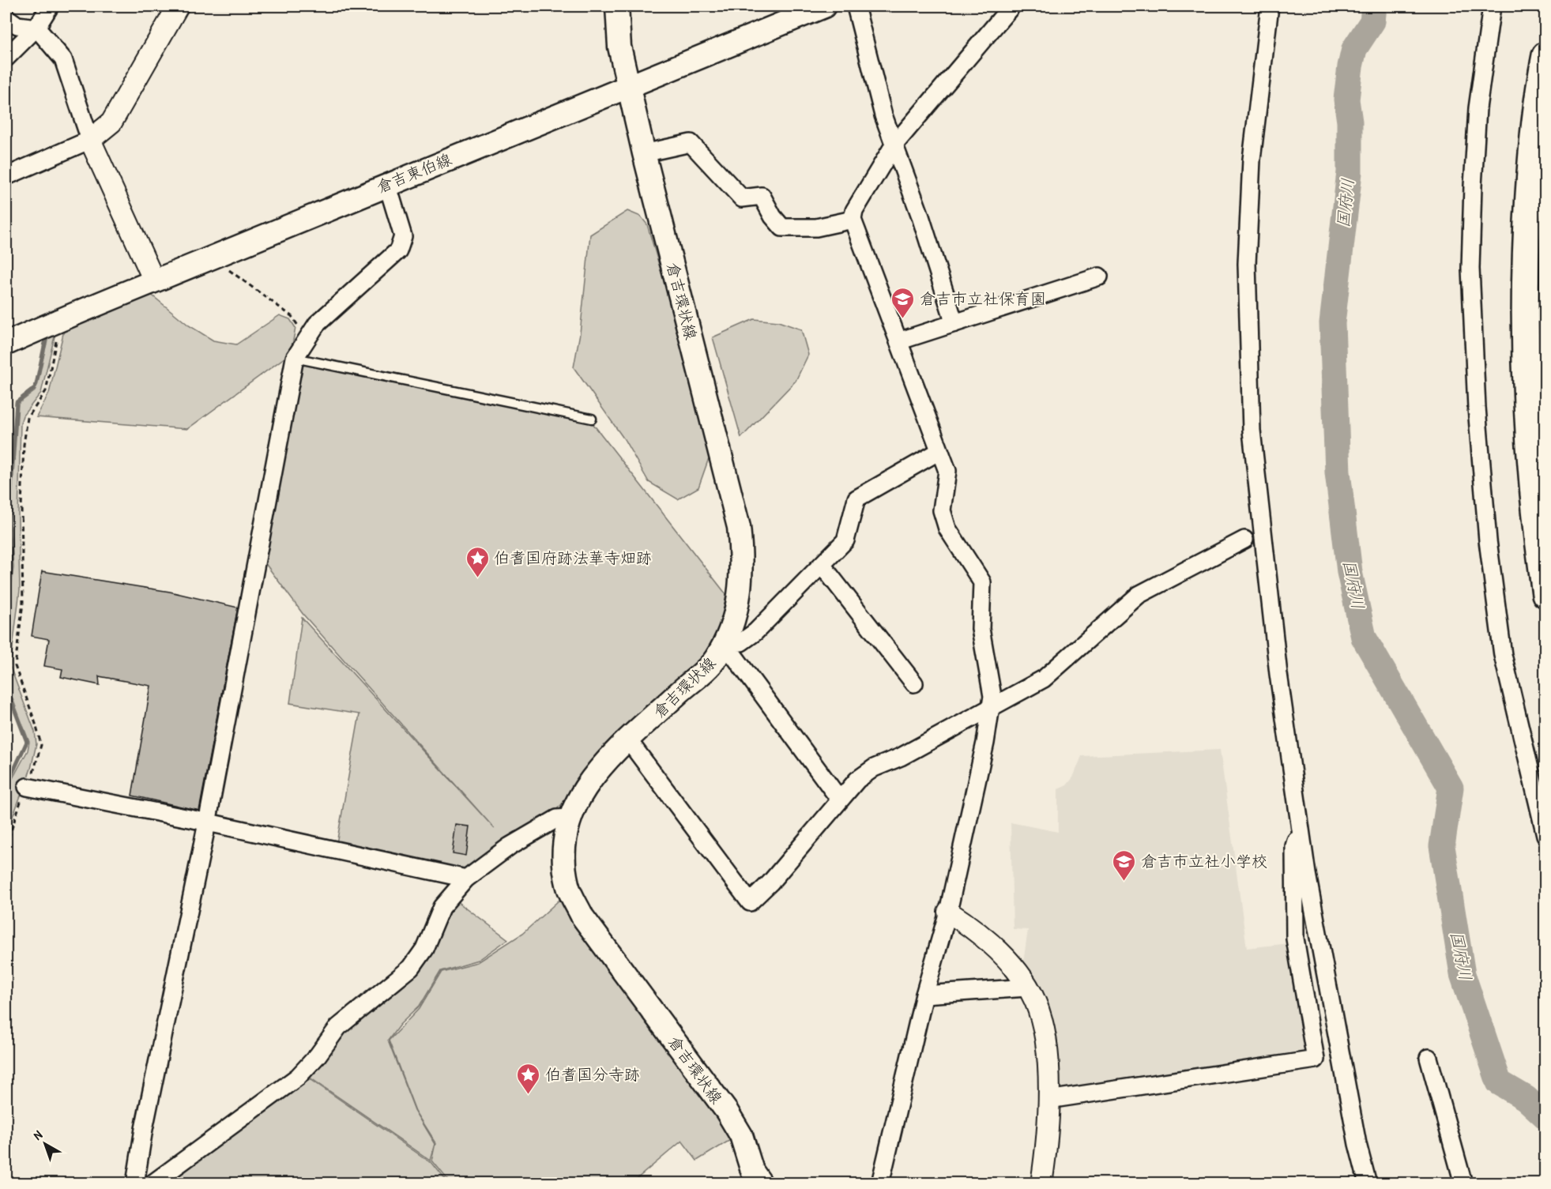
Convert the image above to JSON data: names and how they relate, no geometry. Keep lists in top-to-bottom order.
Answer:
{
  "streets": {
    "main road": ["倉吉東伯線", "倉吉環状線"]
  },
  "crossings": [
    ["倉吉東伯線", "倉吉環状線"]
  ],
  "water": ["国府川"],
  "places": {
    "school or university": ["倉吉市立社保育園", "倉吉市立社小学校"],
    "place": ["伯耆国府跡法華寺畑跡", "伯耆国分寺跡"]
  },
  "north": "top left"
}
